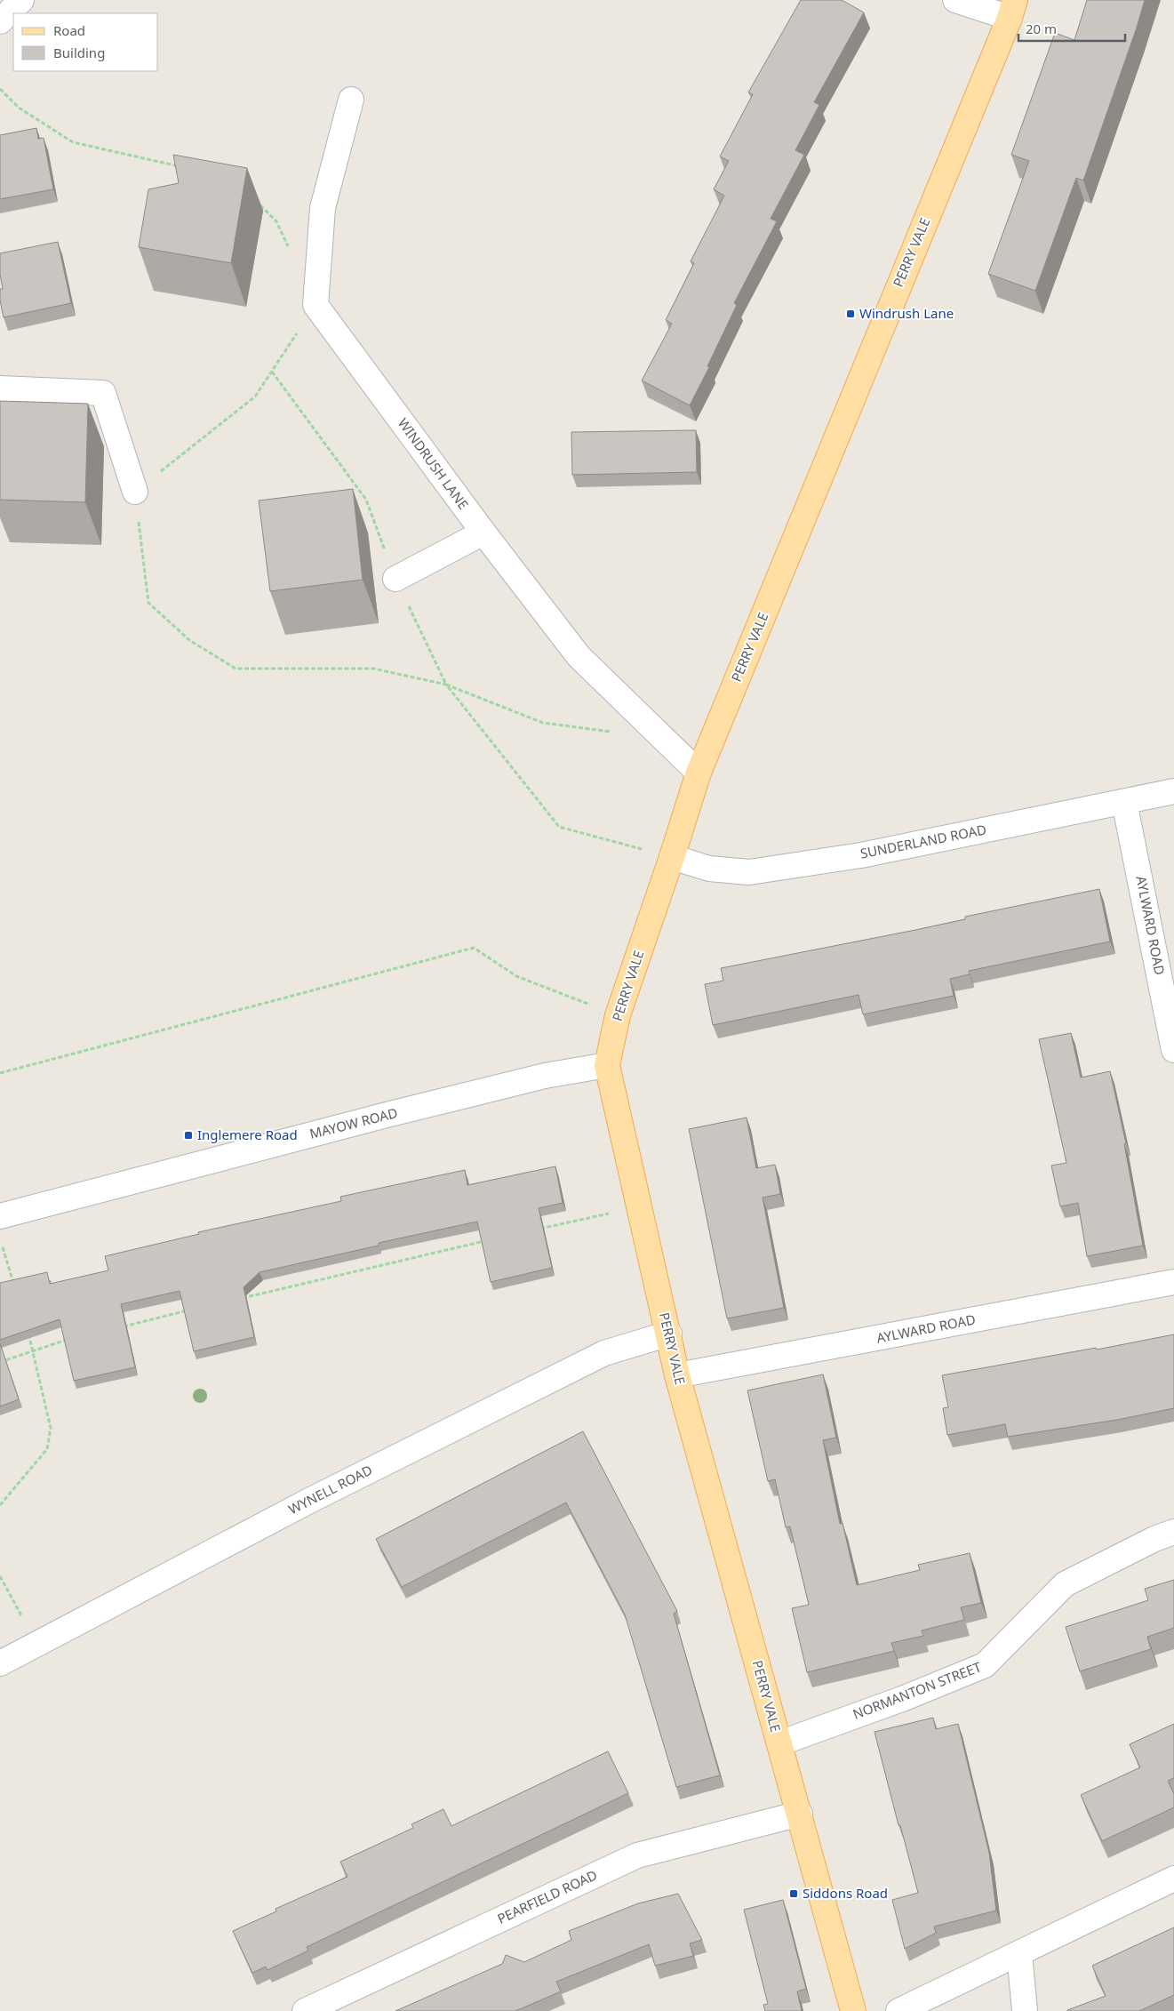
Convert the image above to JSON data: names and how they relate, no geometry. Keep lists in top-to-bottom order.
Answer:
{
  "streets": {
    "main road": ["PERRY VALE"],
    "street": [
      "WINDRUSH LANE",
      "SUNDERLAND ROAD",
      "AYLWARD ROAD",
      "MAYOW ROAD",
      "WYNELL ROAD",
      "NORMANTON STREET",
      "PEARFIELD ROAD"
    ]
  },
  "crossings": [
    ["PERRY VALE", "WINDRUSH LANE"],
    ["PERRY VALE", "SUNDERLAND ROAD"],
    ["PERRY VALE", "AYLWARD ROAD"],
    ["PERRY VALE", "MAYOW ROAD"],
    ["PERRY VALE", "WYNELL ROAD"],
    ["PERRY VALE", "NORMANTON STREET"],
    ["PERRY VALE", "PEARFIELD ROAD"],
    ["SUNDERLAND ROAD", "AYLWARD ROAD"]
  ],
  "places": {
    "transit": ["Windrush Lane", "Inglemere Road", "Siddons Road"]
  },
  "legend": ["Road", "Building"],
  "scale_bar": "20 m"
}
